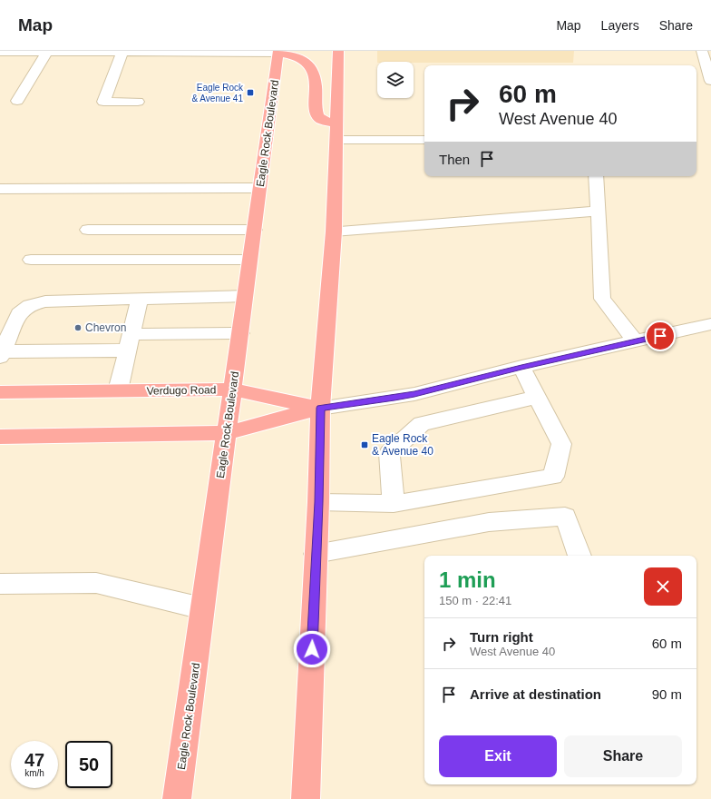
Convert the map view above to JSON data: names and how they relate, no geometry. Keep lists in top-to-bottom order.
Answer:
{
  "streets": {
    "main road": ["Eagle Rock Boulevard", "Verdugo Road"]
  },
  "crossings": [
    ["Eagle Rock Boulevard", "Verdugo Road"]
  ],
  "places": {
    "transit": ["Eagle Rock & Avenue 41", "Eagle Rock & Avenue 40"],
    "other": ["Chevron"]
  },
  "page": {
    "header": "Map",
    "nav": ["Map", "Layers", "Share"],
    "turn": ["60 m", "West Avenue 40"],
    "then": "Then",
    "heading": ["1 min", "150 m · 22:41"],
    "list": [
      {
        "name": "Turn right",
        "note": "West Avenue 40",
        "value": "60 m"
      },
      {
        "name": "Arrive at destination",
        "value": "90 m"
      }
    ],
    "buttons": ["Exit", "Share"],
    "speed": "47 km/h",
    "limit": "50"
  }
}
